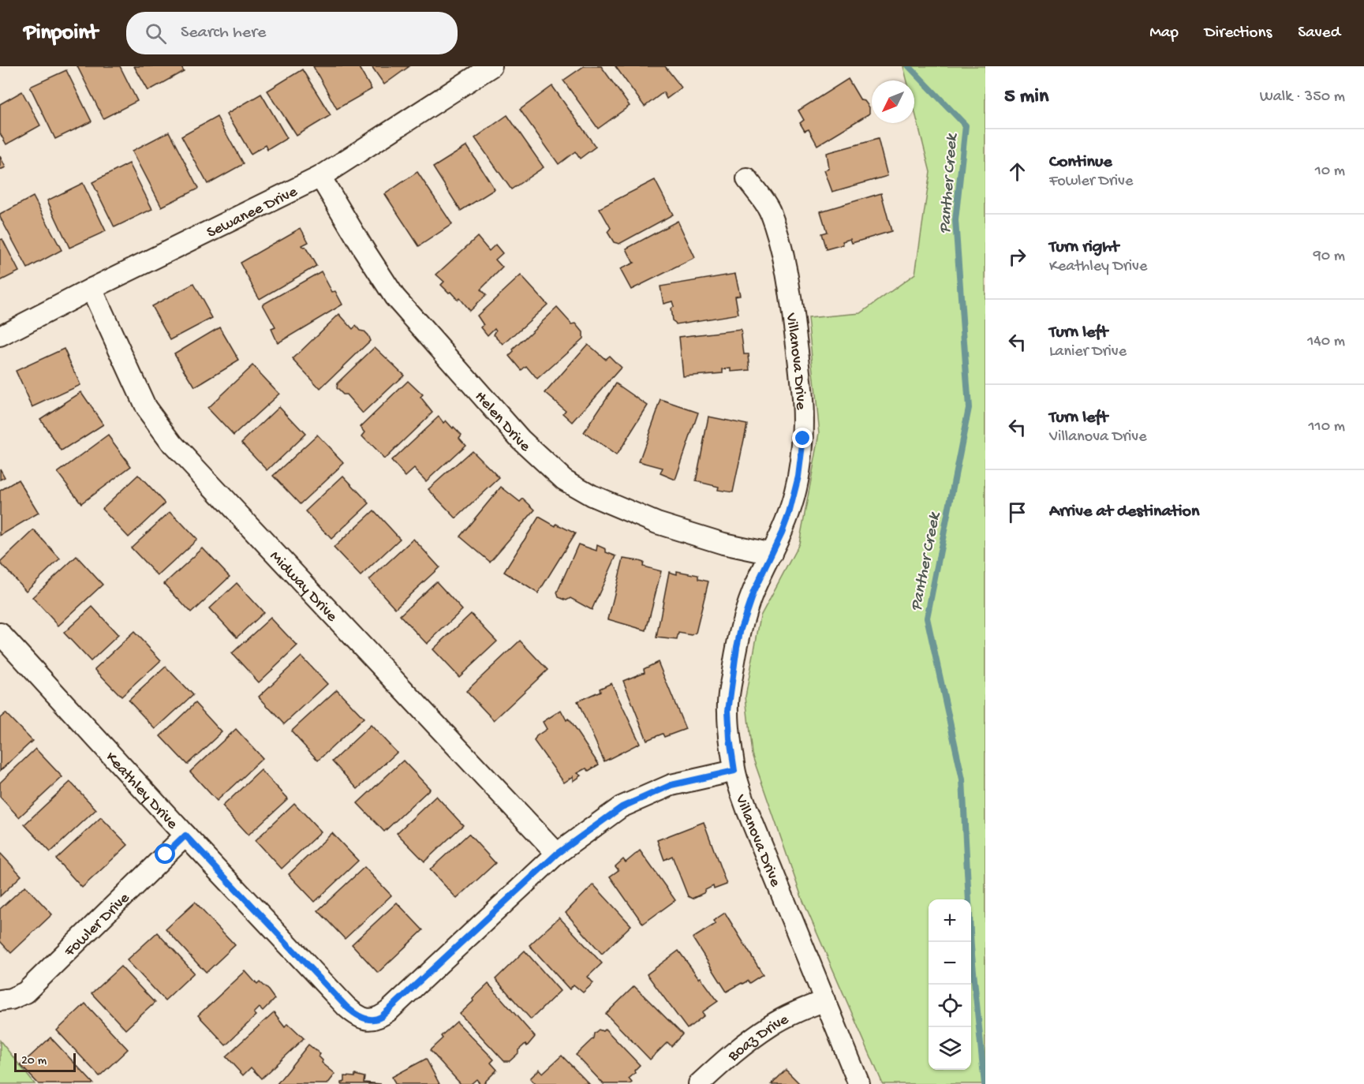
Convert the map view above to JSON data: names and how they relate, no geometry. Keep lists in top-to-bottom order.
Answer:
{
  "streets": {
    "street": [
      "Sewanee Drive",
      "Villanova Drive",
      "Helen Drive",
      "Midway Drive",
      "Keathley Drive",
      "Fowler Drive",
      "Boaz Drive"
    ]
  },
  "crossings": [
    ["Sewanee Drive", "Helen Drive"],
    ["Sewanee Drive", "Midway Drive"],
    ["Villanova Drive", "Helen Drive"],
    ["Villanova Drive", "Boaz Drive"],
    ["Midway Drive", "Keathley Drive"],
    ["Keathley Drive", "Fowler Drive"]
  ],
  "water": ["Panther Creek"],
  "scale_bar": "20 m",
  "north": "bottom left",
  "page": {
    "header": "Pinpoint",
    "search": "Search here",
    "nav": ["Map", "Directions", "Saved"],
    "heading": ["5 min", "Walk · 350 m"],
    "list": [
      ["Continue", "Fowler Drive", "10 m"],
      ["Turn right", "Keathley Drive", "90 m"],
      ["Turn left", "Lanier Drive", "140 m"],
      ["Turn left", "Villanova Drive", "110 m"],
      "Arrive at destination"
    ],
    "map_buttons": ["+", "−"],
    "scale": "20 m"
  }
}
